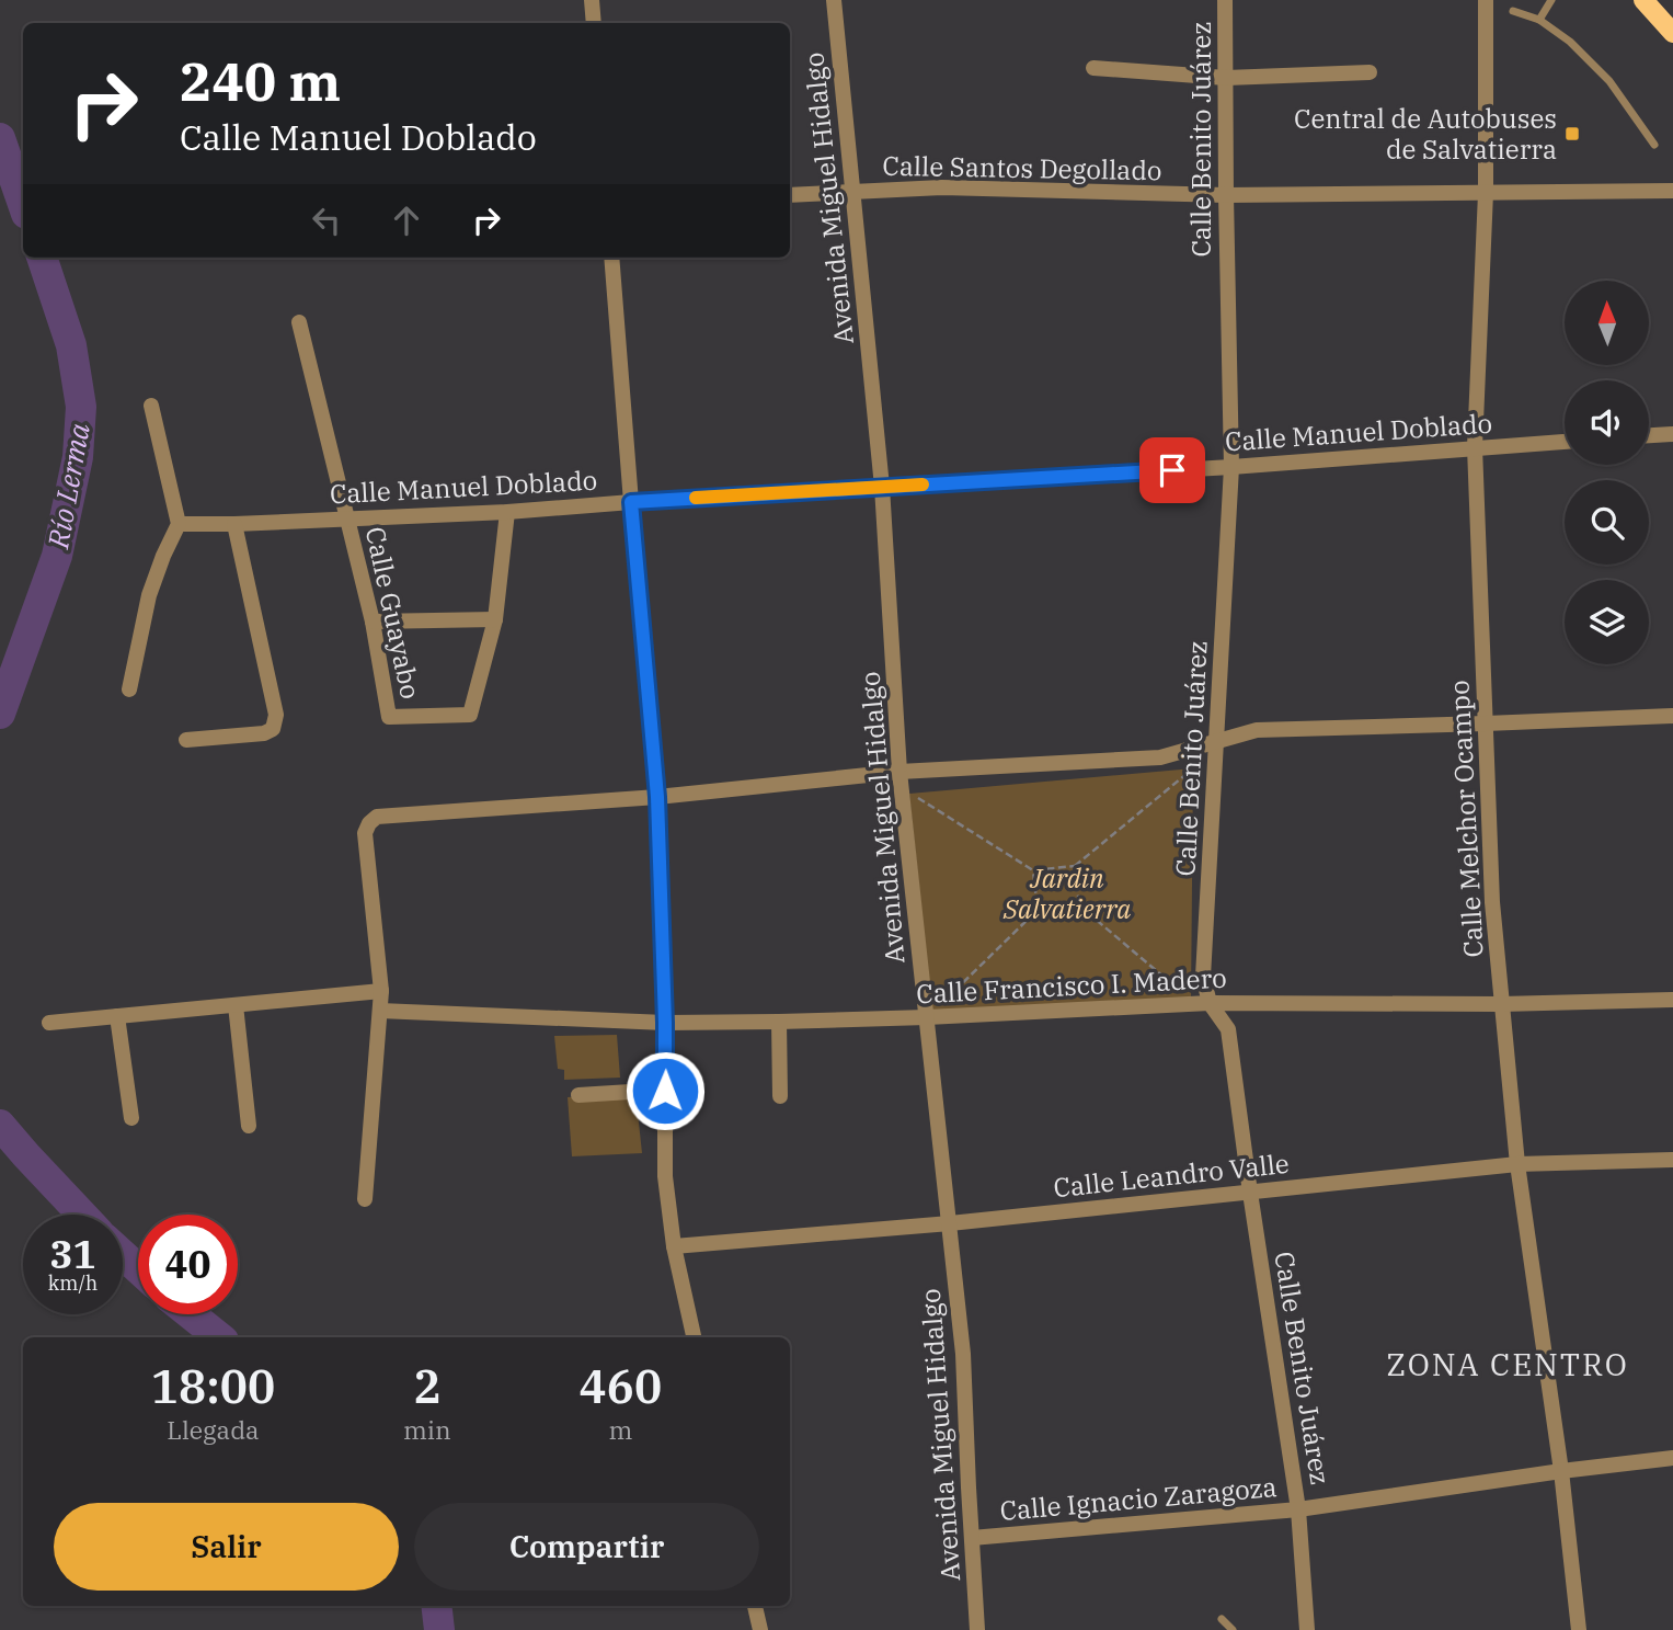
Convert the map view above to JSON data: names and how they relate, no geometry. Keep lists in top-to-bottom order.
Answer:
{
  "streets": {
    "street": [
      "Calle Benito Juárez",
      "Calle Santos Degollado",
      "Avenida Miguel Hidalgo",
      "Calle Manuel Doblado",
      "Calle Guayabo",
      "Calle Melchor Ocampo",
      "Calle Francisco I. Madero",
      "Calle Leandro Valle",
      "Calle Ignacio Zaragoza"
    ]
  },
  "crossings": [
    ["Calle Benito Juárez", "Calle Santos Degollado"],
    ["Calle Benito Juárez", "Calle Manuel Doblado"],
    ["Calle Benito Juárez", "Calle Francisco I. Madero"],
    ["Calle Benito Juárez", "Calle Leandro Valle"],
    ["Calle Benito Juárez", "Calle Ignacio Zaragoza"],
    ["Calle Santos Degollado", "Avenida Miguel Hidalgo"],
    ["Calle Santos Degollado", "Calle Melchor Ocampo"],
    ["Avenida Miguel Hidalgo", "Calle Manuel Doblado"],
    ["Avenida Miguel Hidalgo", "Calle Francisco I. Madero"],
    ["Avenida Miguel Hidalgo", "Calle Leandro Valle"],
    ["Avenida Miguel Hidalgo", "Calle Ignacio Zaragoza"],
    ["Calle Manuel Doblado", "Calle Guayabo"],
    ["Calle Manuel Doblado", "Calle Melchor Ocampo"],
    ["Calle Melchor Ocampo", "Calle Francisco I. Madero"],
    ["Calle Melchor Ocampo", "Calle Leandro Valle"],
    ["Calle Melchor Ocampo", "Calle Ignacio Zaragoza"]
  ],
  "districts": ["ZONA CENTRO"],
  "water": ["Río Lerma"],
  "parks": ["Jardin Salvatierra"],
  "places": {
    "transit": ["Central de Autobuses de Salvatierra"]
  },
  "north": "top",
  "page": {
    "turn": ["240 m", "Calle Manuel Doblado"],
    "speed": "31 km/h",
    "limit": "40",
    "eta": [
      "18:00",
      "Llegada",
      "2",
      "min",
      "460",
      "m"
    ],
    "buttons": ["Salir", "Compartir"]
  }
}
